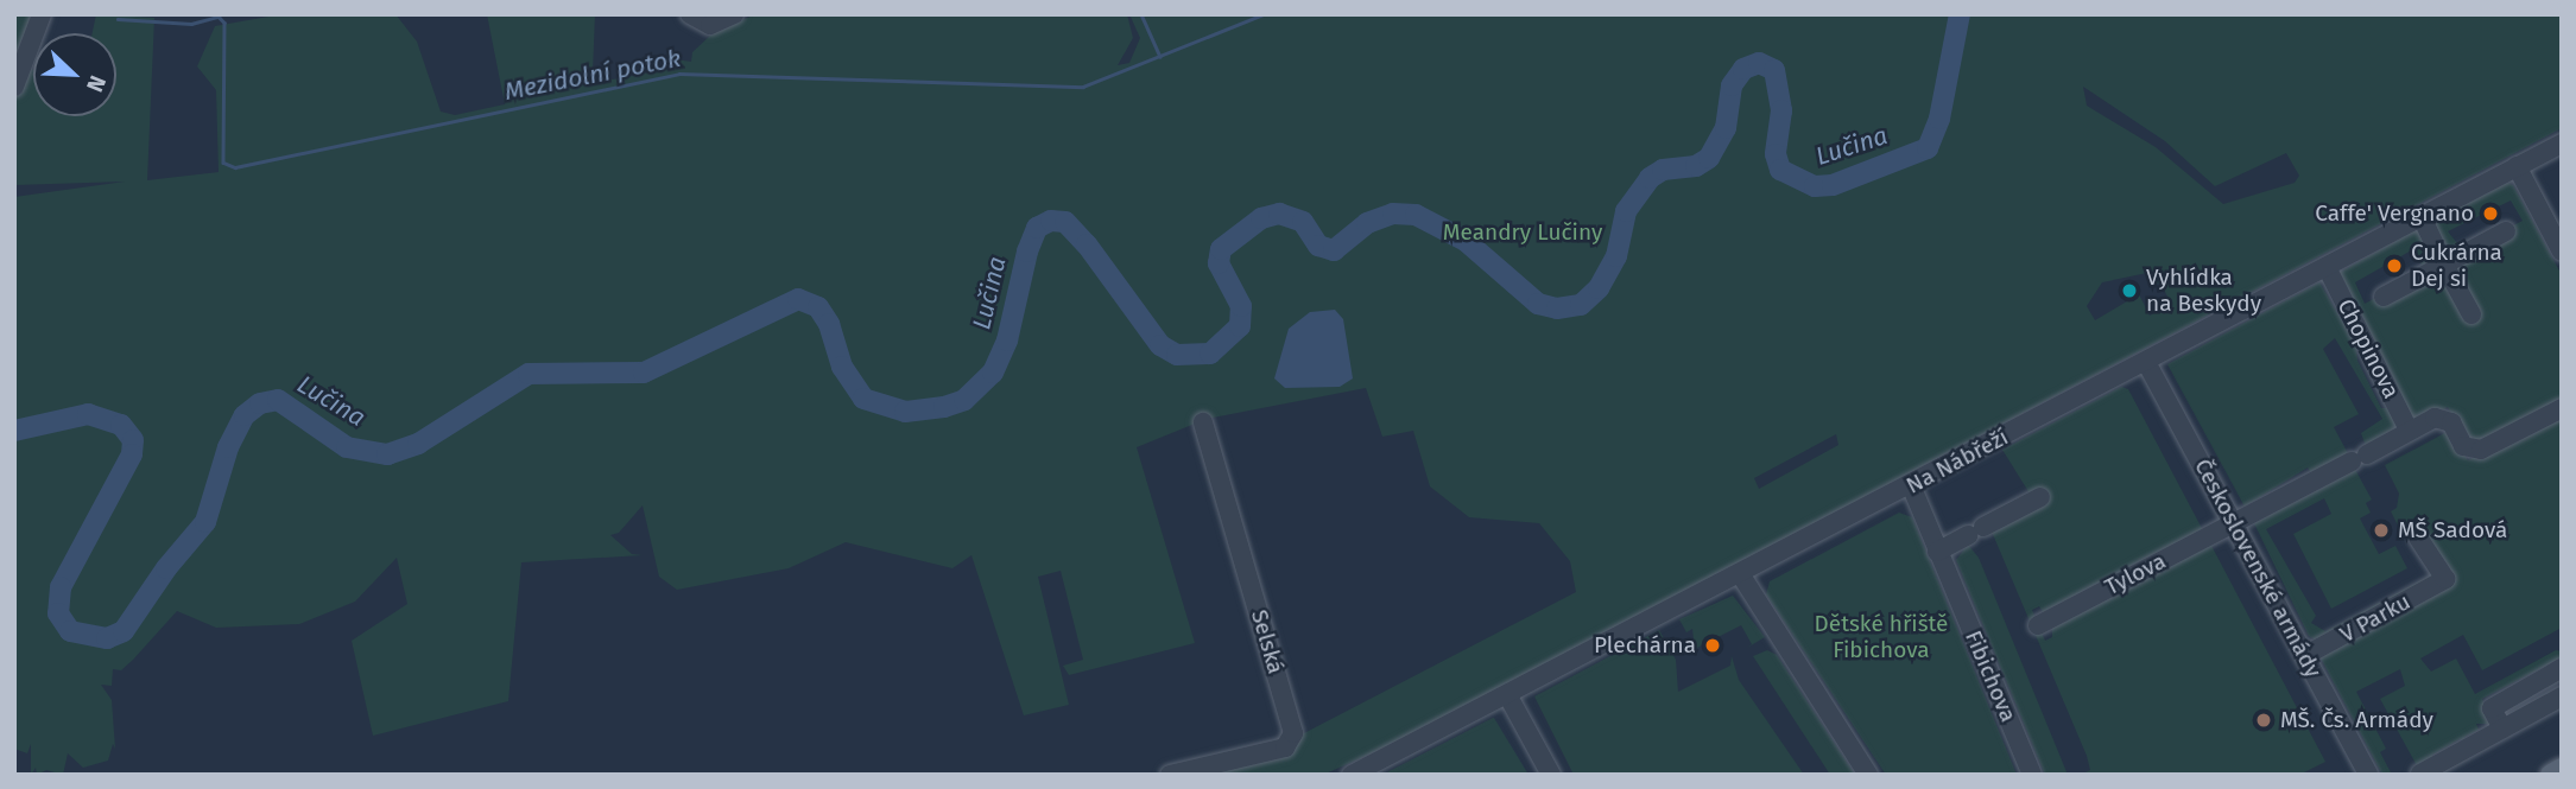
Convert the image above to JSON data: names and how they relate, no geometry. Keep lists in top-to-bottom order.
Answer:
{
  "streets": {
    "street": [
      "Chopinova",
      "Na Nábřeží",
      "Československé armády",
      "Tylova",
      "V Parku",
      "Selská",
      "Fibichova"
    ]
  },
  "crossings": [
    ["Chopinova", "Na Nábřeží"],
    ["Chopinova", "Tylova"],
    ["Na Nábřeží", "Československé armády"],
    ["Na Nábřeží", "Fibichova"],
    ["Československé armády", "Tylova"],
    ["Československé armády", "V Parku"]
  ],
  "water": ["Mezidolní potok", "Lučina"],
  "parks": ["Meandry Lučiny", "Dětské hřiště Fibichova"],
  "places": [
    "Caffe' Vergnano",
    "Cukrárna Dej si",
    "Vyhlídka na Beskydy",
    "MŠ Sadová",
    "Plechárna",
    "MŠ. Čs. Armády"
  ],
  "north": "bottom right"
}
